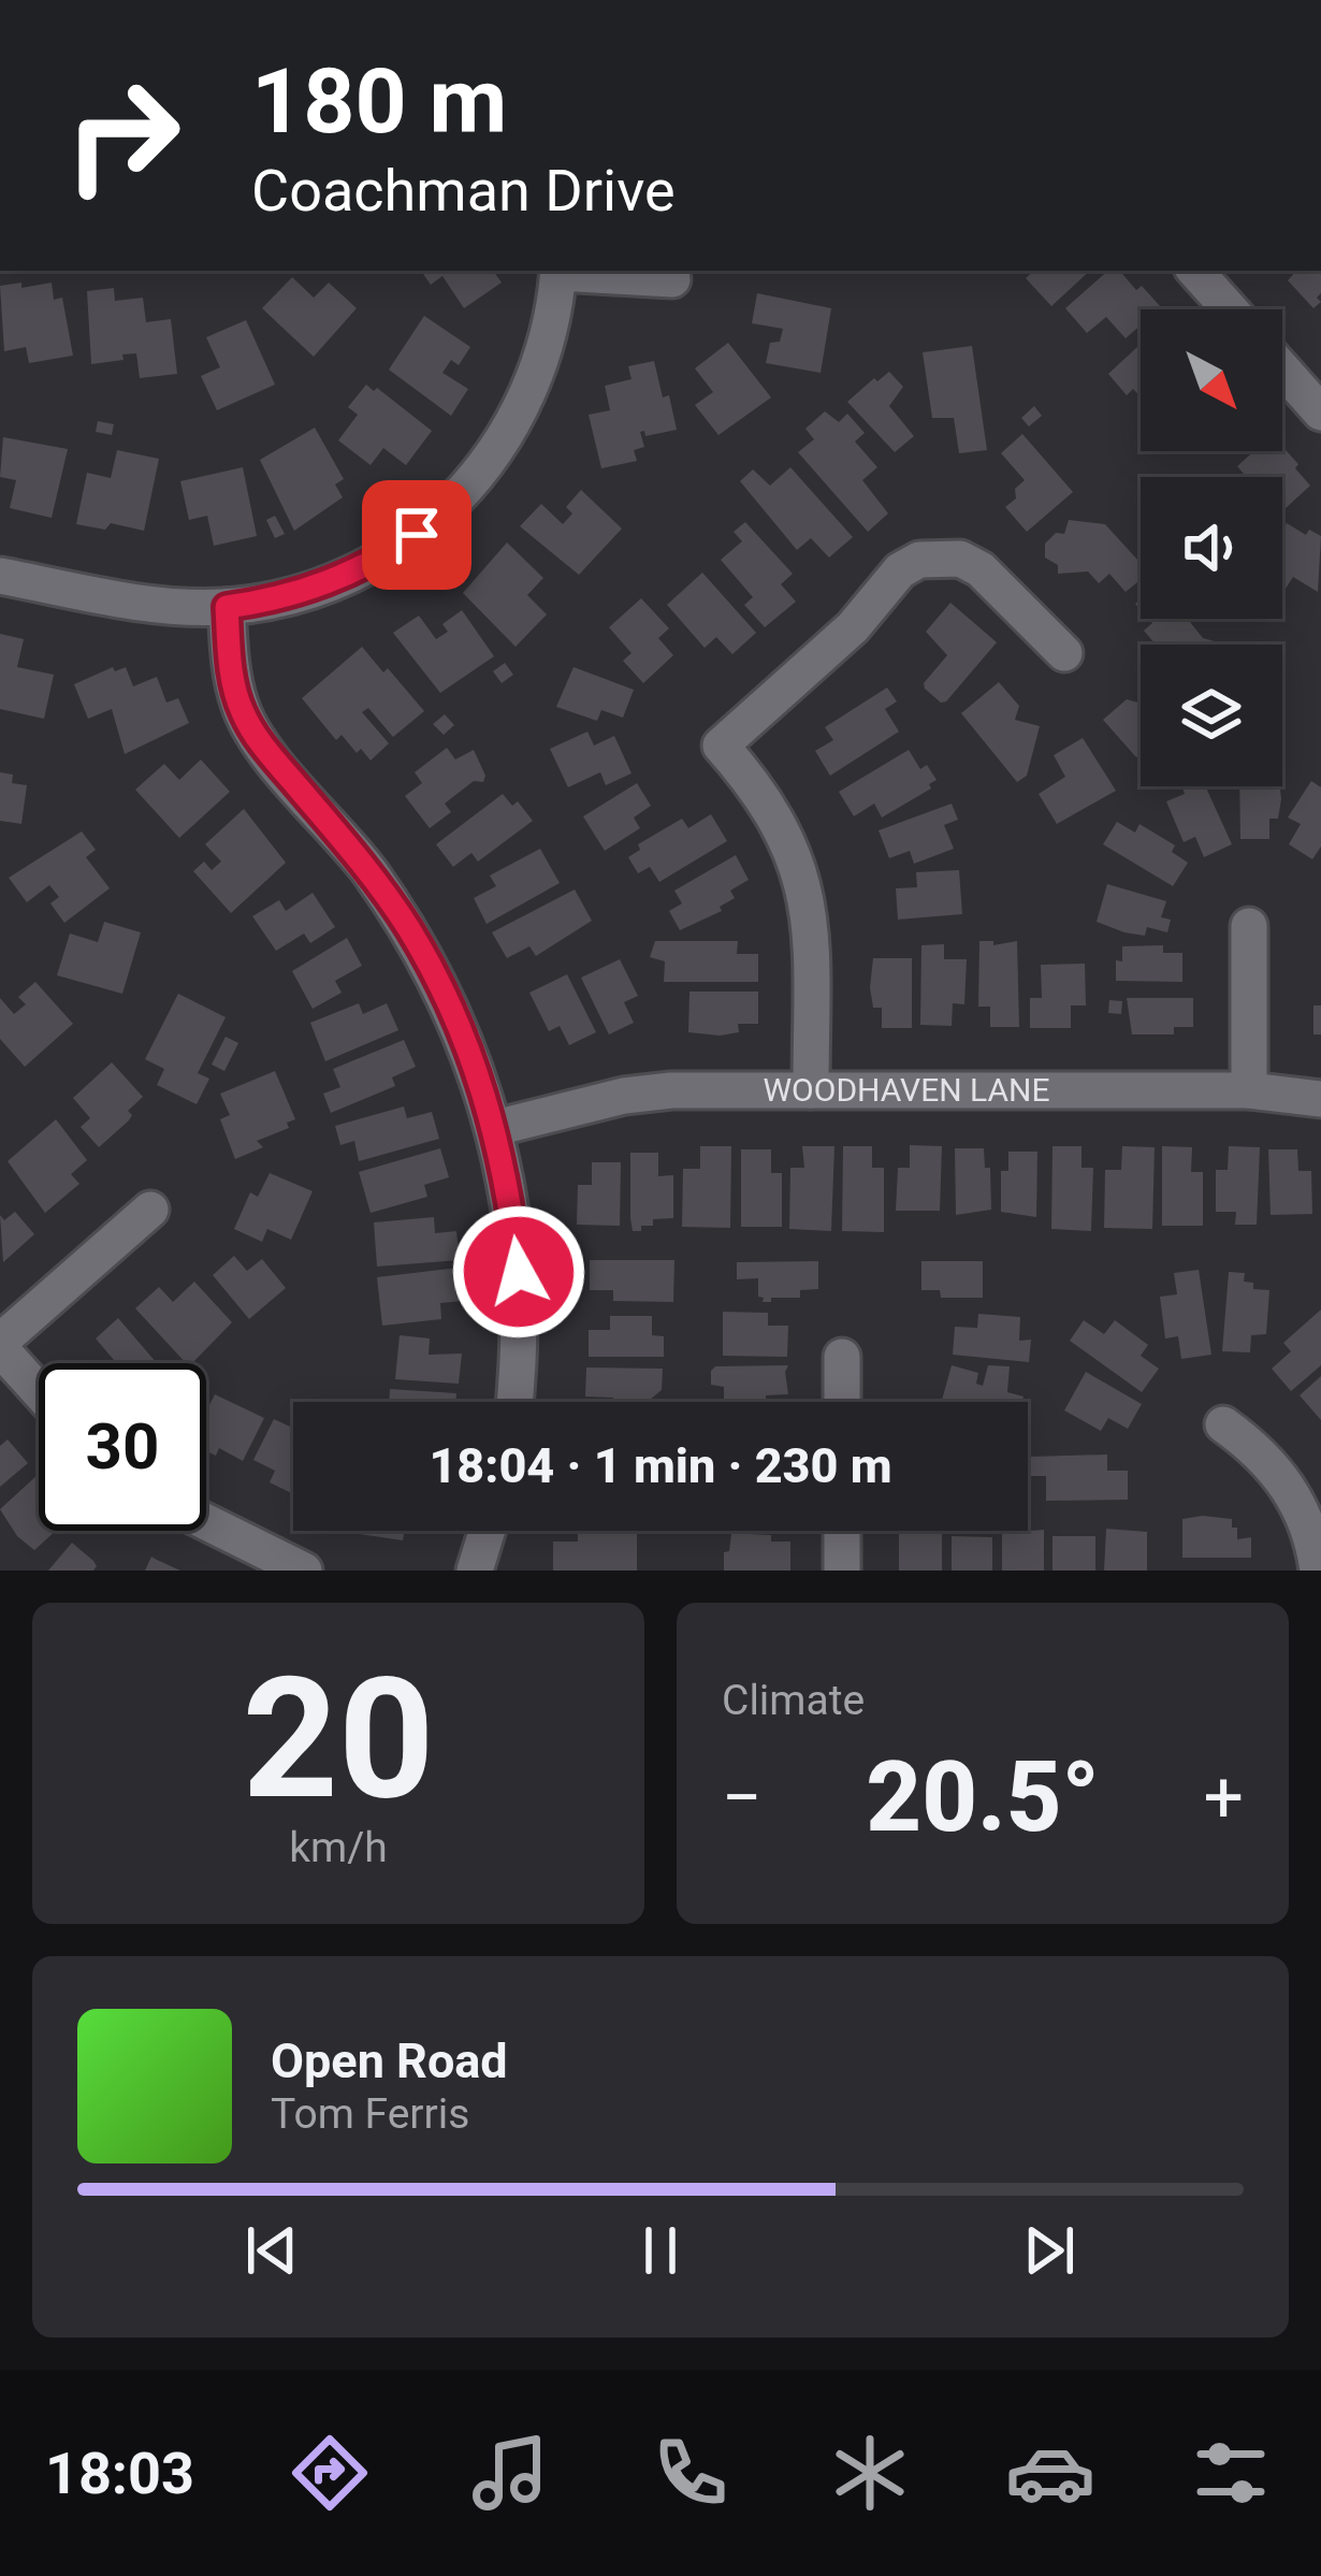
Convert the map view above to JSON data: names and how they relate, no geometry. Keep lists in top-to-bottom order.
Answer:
{
  "streets": {
    "street": ["WOODHAVEN LANE"]
  },
  "north": "bottom right",
  "page": {
    "turn": ["180 m", "Coachman Drive"],
    "limit": "30",
    "trip": "18:04 · 1 min · 230 m",
    "tile": [
      ["20", "km/h"],
      "Climate"
    ],
    "heat": ["−", "20.5°", "+"],
    "song": ["Open Road", "Tom Ferris"],
    "tabs": "18:03"
  }
}
